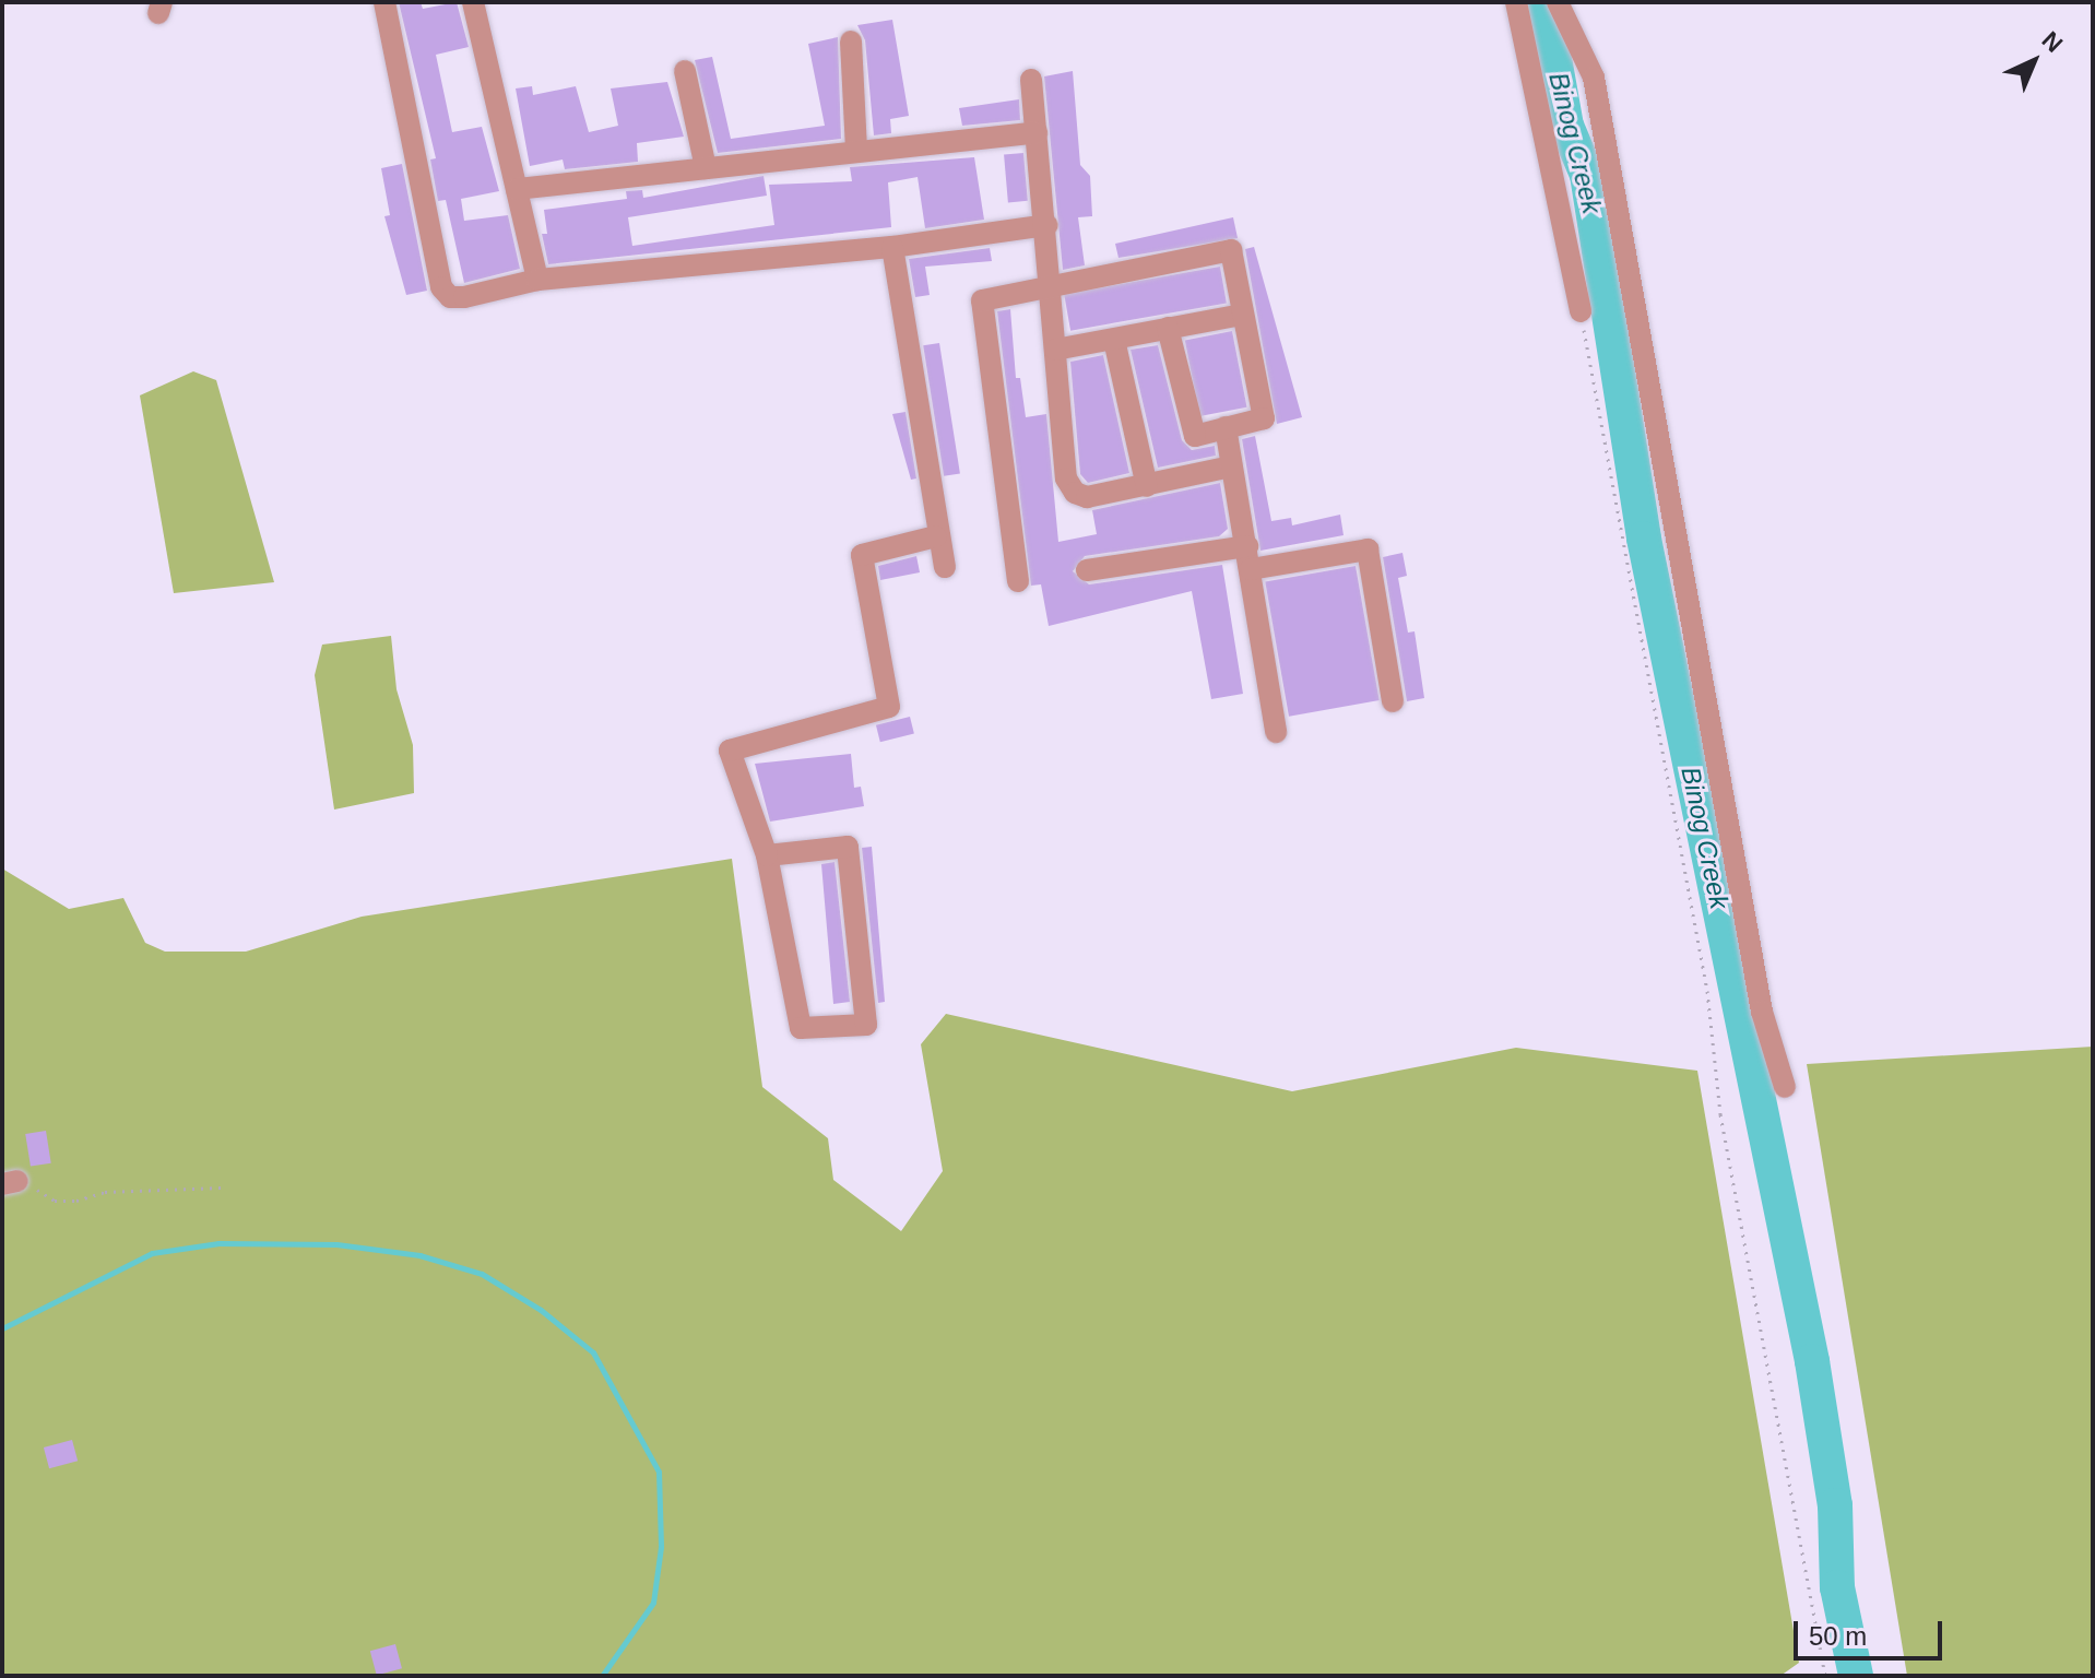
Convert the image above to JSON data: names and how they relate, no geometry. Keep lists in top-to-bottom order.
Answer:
{
  "water": ["Binog Creek"],
  "scale_bar": "50 m",
  "north": "top right"
}
